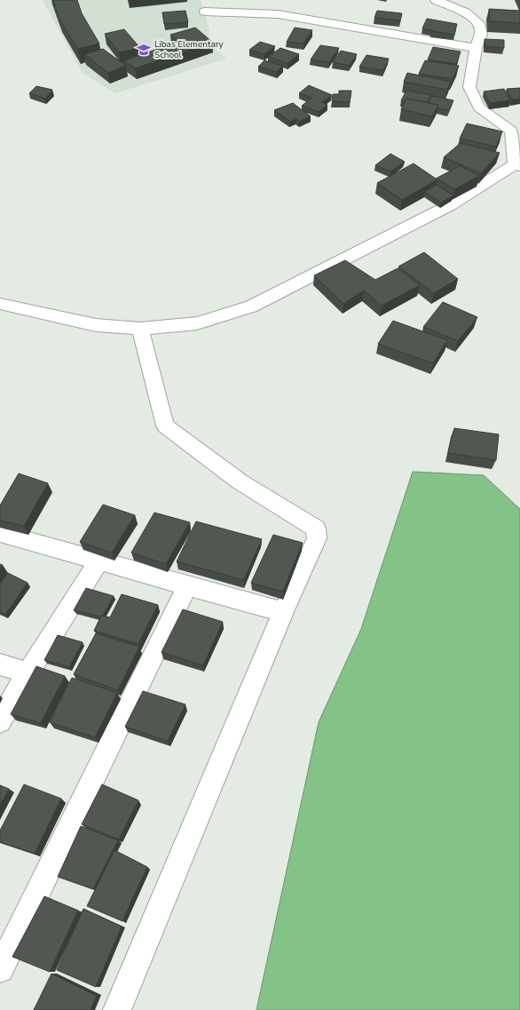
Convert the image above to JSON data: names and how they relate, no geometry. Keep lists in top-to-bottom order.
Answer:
{
  "places": {
    "school or university": ["Libas Elementary School"]
  }
}
